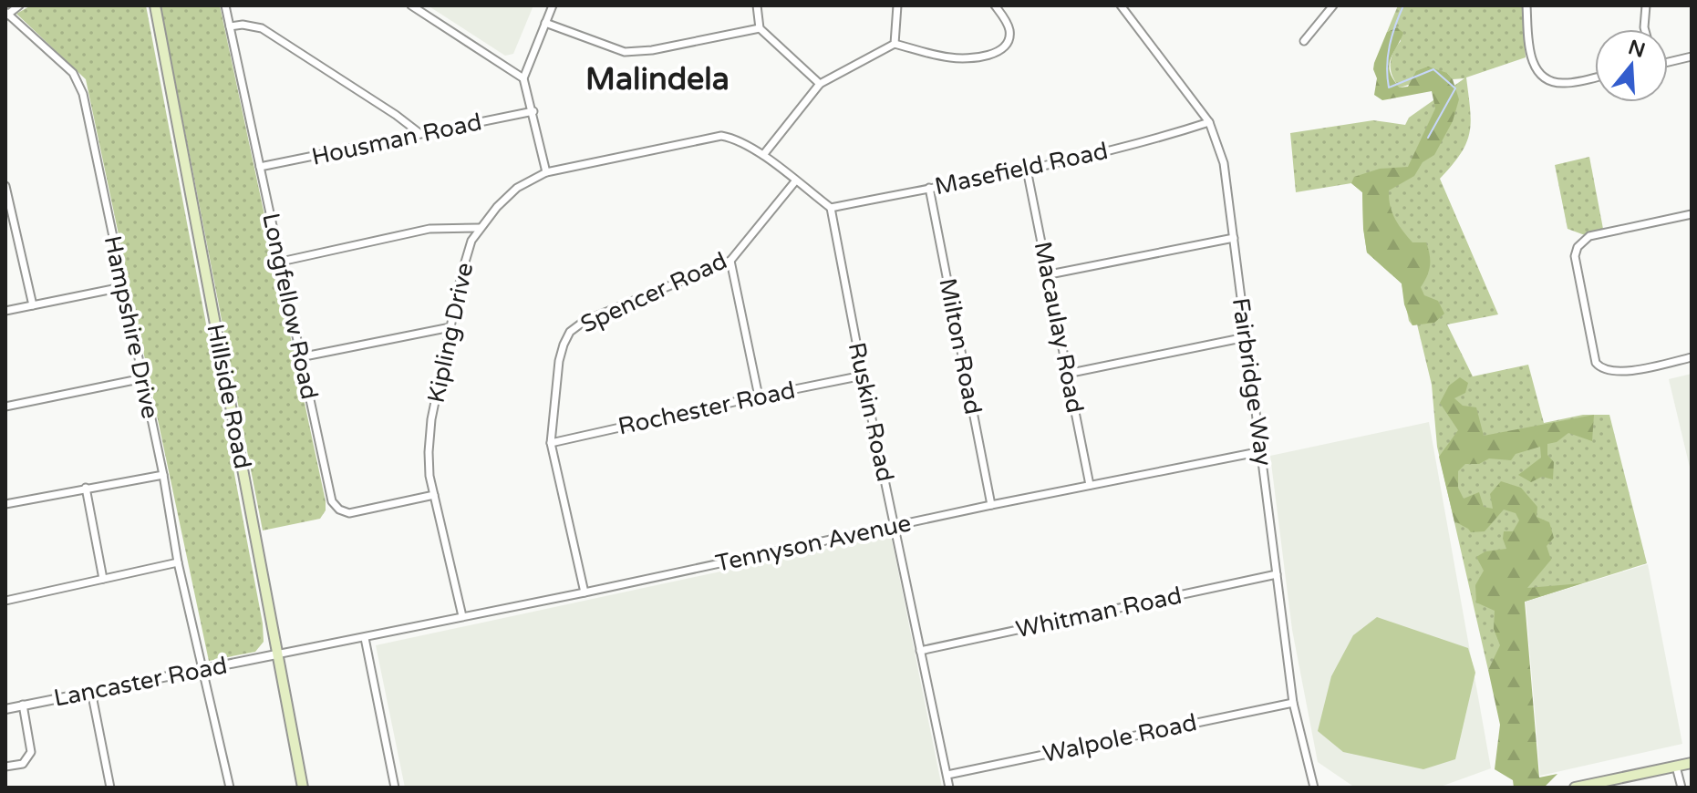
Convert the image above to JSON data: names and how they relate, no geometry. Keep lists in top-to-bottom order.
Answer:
{
  "streets": {
    "main road": ["Hillside Road"],
    "street": [
      "Housman Road",
      "Masefield Road",
      "Spencer Road",
      "Longfellow Road",
      "Hampshire Drive",
      "Macaulay Road",
      "Kipling Drive",
      "Milton Road",
      "Fairbridge Way",
      "Rochester Road",
      "Ruskin Road",
      "Tennyson Avenue",
      "Whitman Road",
      "Lancaster Road",
      "Walpole Road"
    ]
  },
  "crossings": [
    ["Housman Road", "Longfellow Road"],
    ["Masefield Road", "Macaulay Road"],
    ["Masefield Road", "Kipling Drive"],
    ["Masefield Road", "Milton Road"],
    ["Masefield Road", "Fairbridge Way"],
    ["Masefield Road", "Ruskin Road"],
    ["Spencer Road", "Kipling Drive"],
    ["Spencer Road", "Rochester Road"],
    ["Spencer Road", "Tennyson Avenue"],
    ["Longfellow Road", "Kipling Drive"],
    ["Hampshire Drive", "Lancaster Road"],
    ["Macaulay Road", "Tennyson Avenue"],
    ["Kipling Drive", "Ruskin Road"],
    ["Kipling Drive", "Tennyson Avenue"],
    ["Milton Road", "Tennyson Avenue"],
    ["Fairbridge Way", "Tennyson Avenue"],
    ["Fairbridge Way", "Whitman Road"],
    ["Fairbridge Way", "Walpole Road"],
    ["Hillside Road", "Tennyson Avenue"],
    ["Hillside Road", "Lancaster Road"],
    ["Rochester Road", "Ruskin Road"],
    ["Ruskin Road", "Tennyson Avenue"],
    ["Ruskin Road", "Whitman Road"],
    ["Ruskin Road", "Walpole Road"],
    ["Tennyson Avenue", "Lancaster Road"]
  ],
  "districts": ["Malindela"],
  "north": "top"
}
